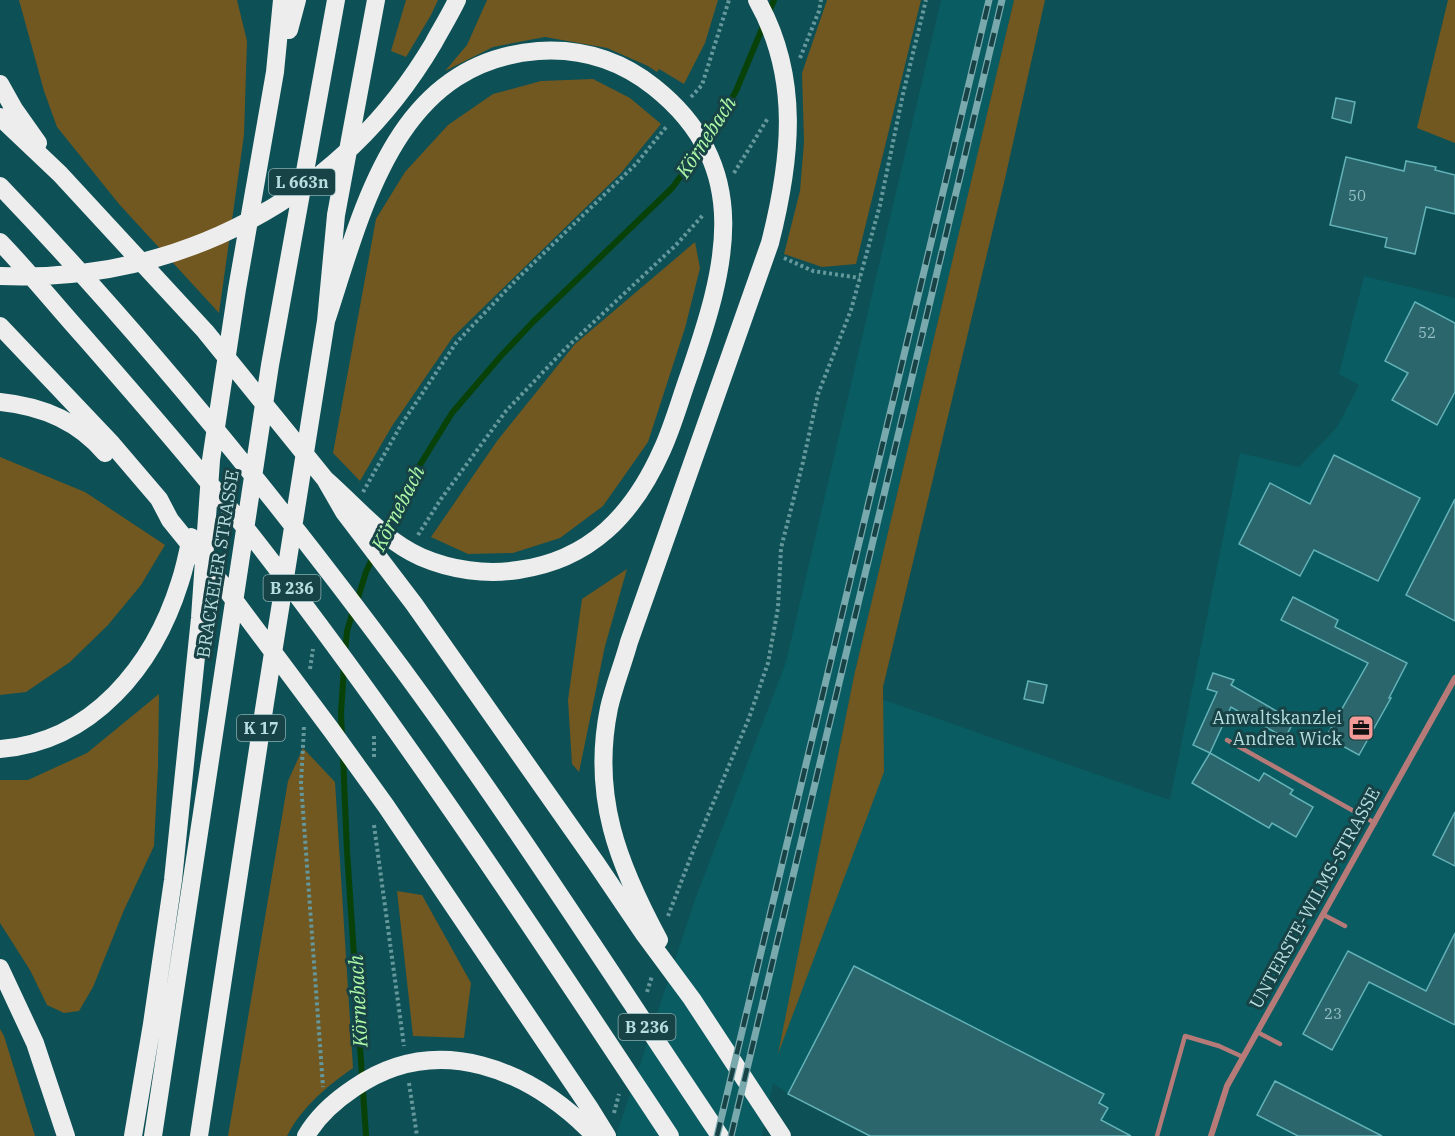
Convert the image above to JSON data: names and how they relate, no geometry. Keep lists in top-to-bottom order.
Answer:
{
  "streets": {
    "highway": [
      "L 663n",
      "BRACKELER STRASSE",
      "B 236",
      "K 17"
    ],
    "street": ["UNTERSTE-WILMS-STRASSE"]
  },
  "crossings": [
    ["L 663n", "K 17"]
  ],
  "water": ["Körnebach"],
  "places": {
    "office": ["Anwaltskanzlei Andrea Wick"]
  },
  "house_numbers": ["50", "52", "23"]
}
